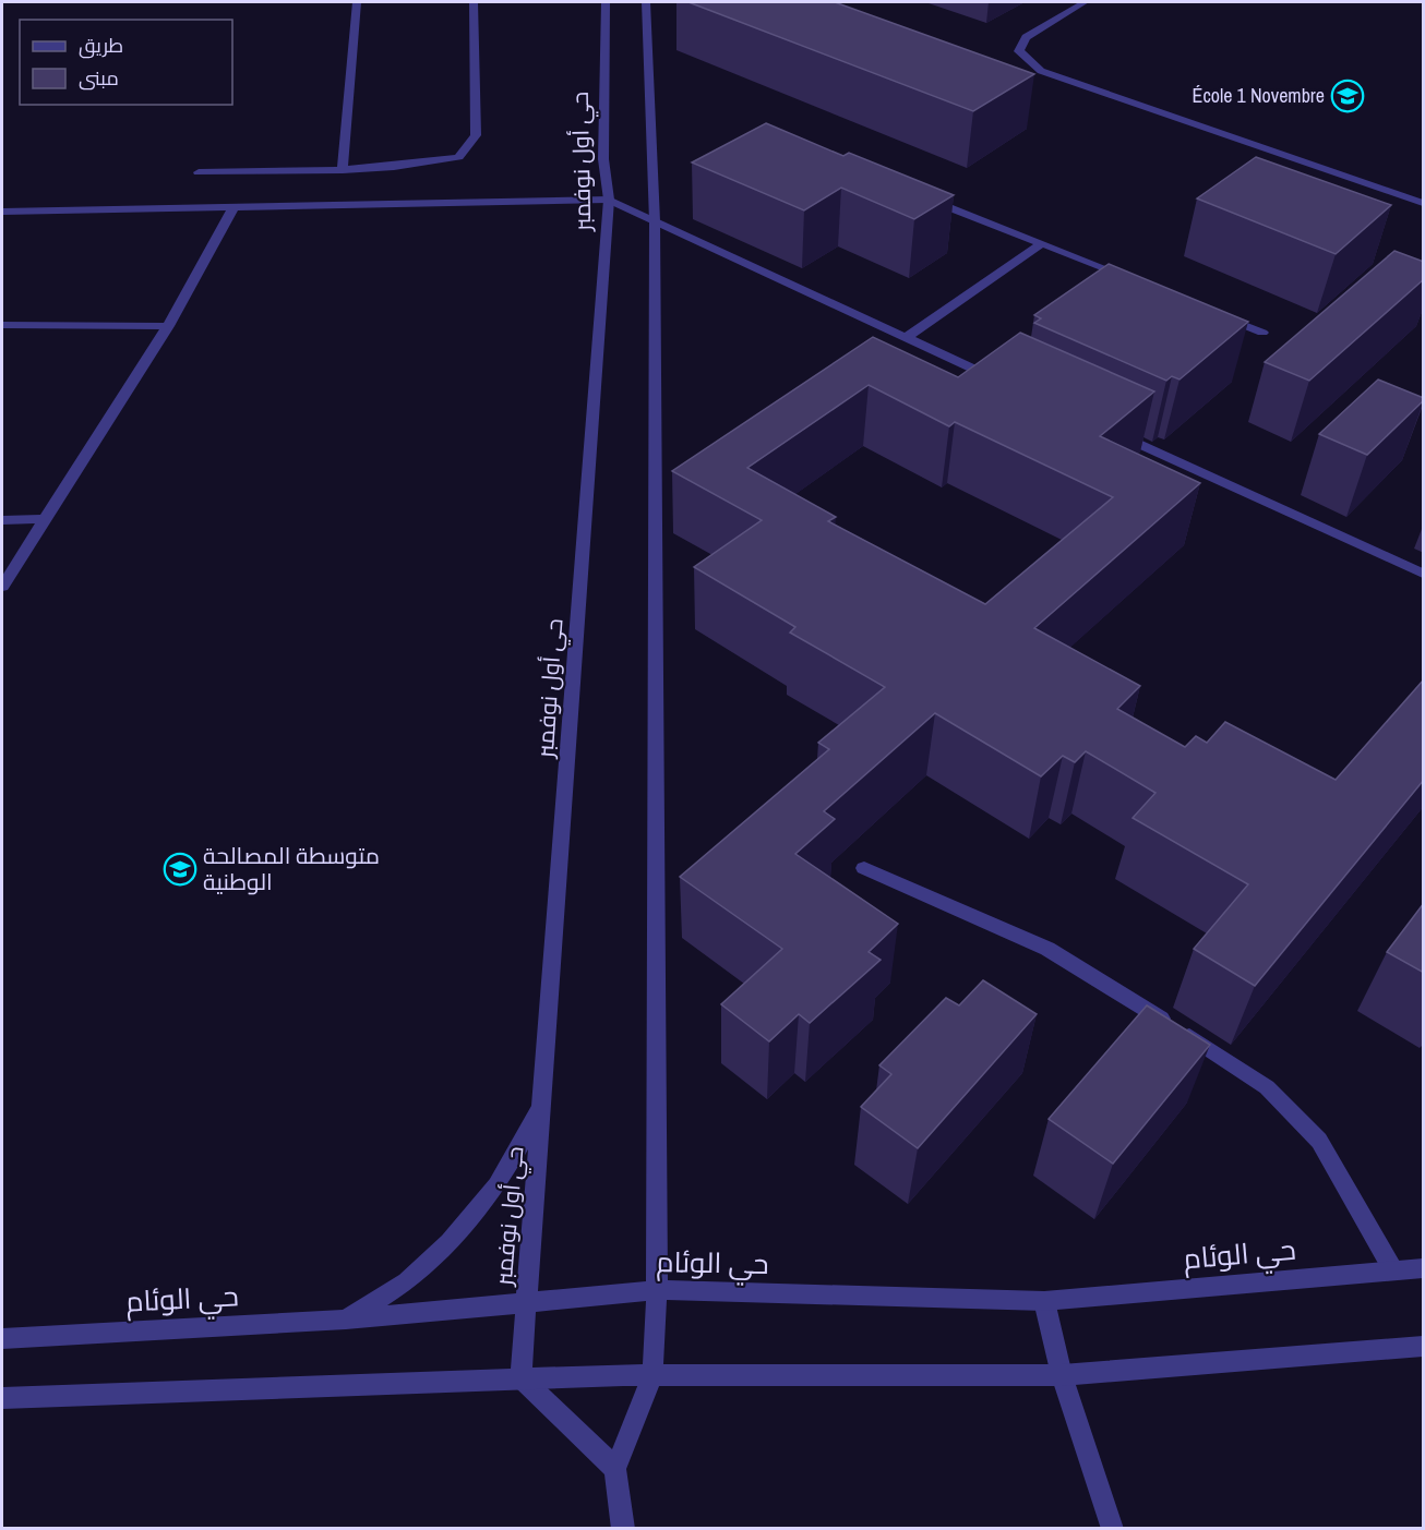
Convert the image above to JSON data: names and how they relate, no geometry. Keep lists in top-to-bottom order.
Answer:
{
  "streets": {
    "street": ["حي أول نوفمبر", "حي الوئام"]
  },
  "crossings": [
    ["حي أول نوفمبر", "حي الوئام"]
  ],
  "places": {
    "school or university": ["École 1 Novembre", "متوسطة المصالحة الوطنية"]
  },
  "legend": ["طريق", "مبنى"]
}
